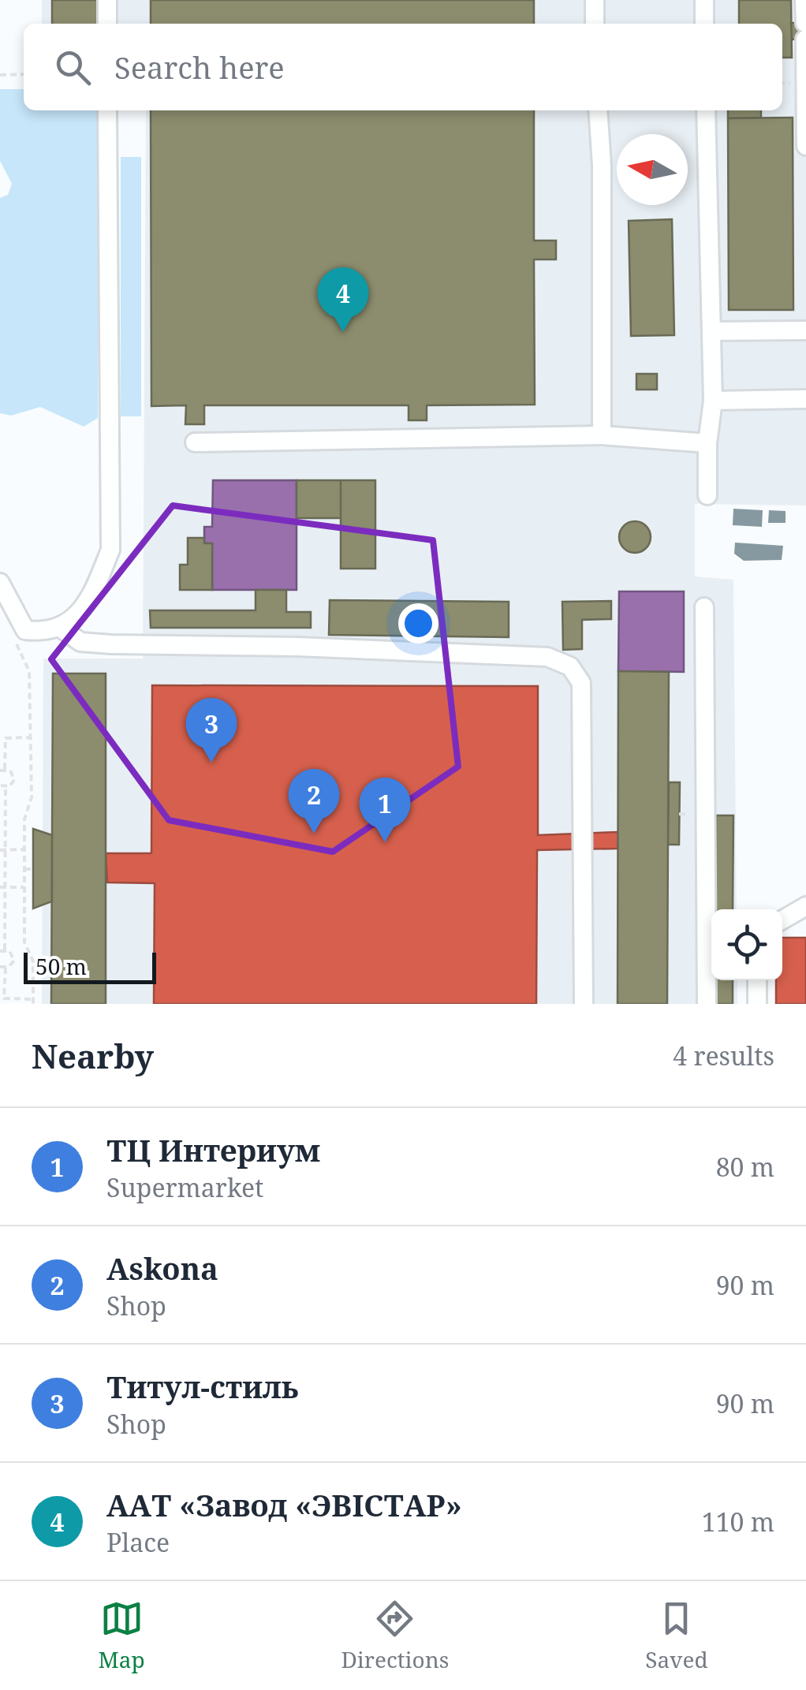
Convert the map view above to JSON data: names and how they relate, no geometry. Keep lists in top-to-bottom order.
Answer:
{
  "scale_bar": "50 m",
  "north": "left",
  "page": {
    "search": "Search here",
    "pins": [
      "4",
      "3",
      "2",
      "1"
    ],
    "scale": "50 m",
    "heading": ["Nearby", "4 results"],
    "list": [
      {
        "mark": "1",
        "name": "ТЦ Интериум",
        "note": "Supermarket",
        "value": "80 m"
      },
      {
        "mark": "2",
        "name": "Askona",
        "note": "Shop",
        "value": "90 m"
      },
      {
        "mark": "3",
        "name": "Титул-cтиль",
        "note": "Shop",
        "value": "90 m"
      },
      {
        "mark": "4",
        "name": "ААТ «Завод «ЭВІСТАР»",
        "note": "Place",
        "value": "110 m"
      }
    ],
    "nav": ["Map", "Directions", "Saved"]
  }
}
